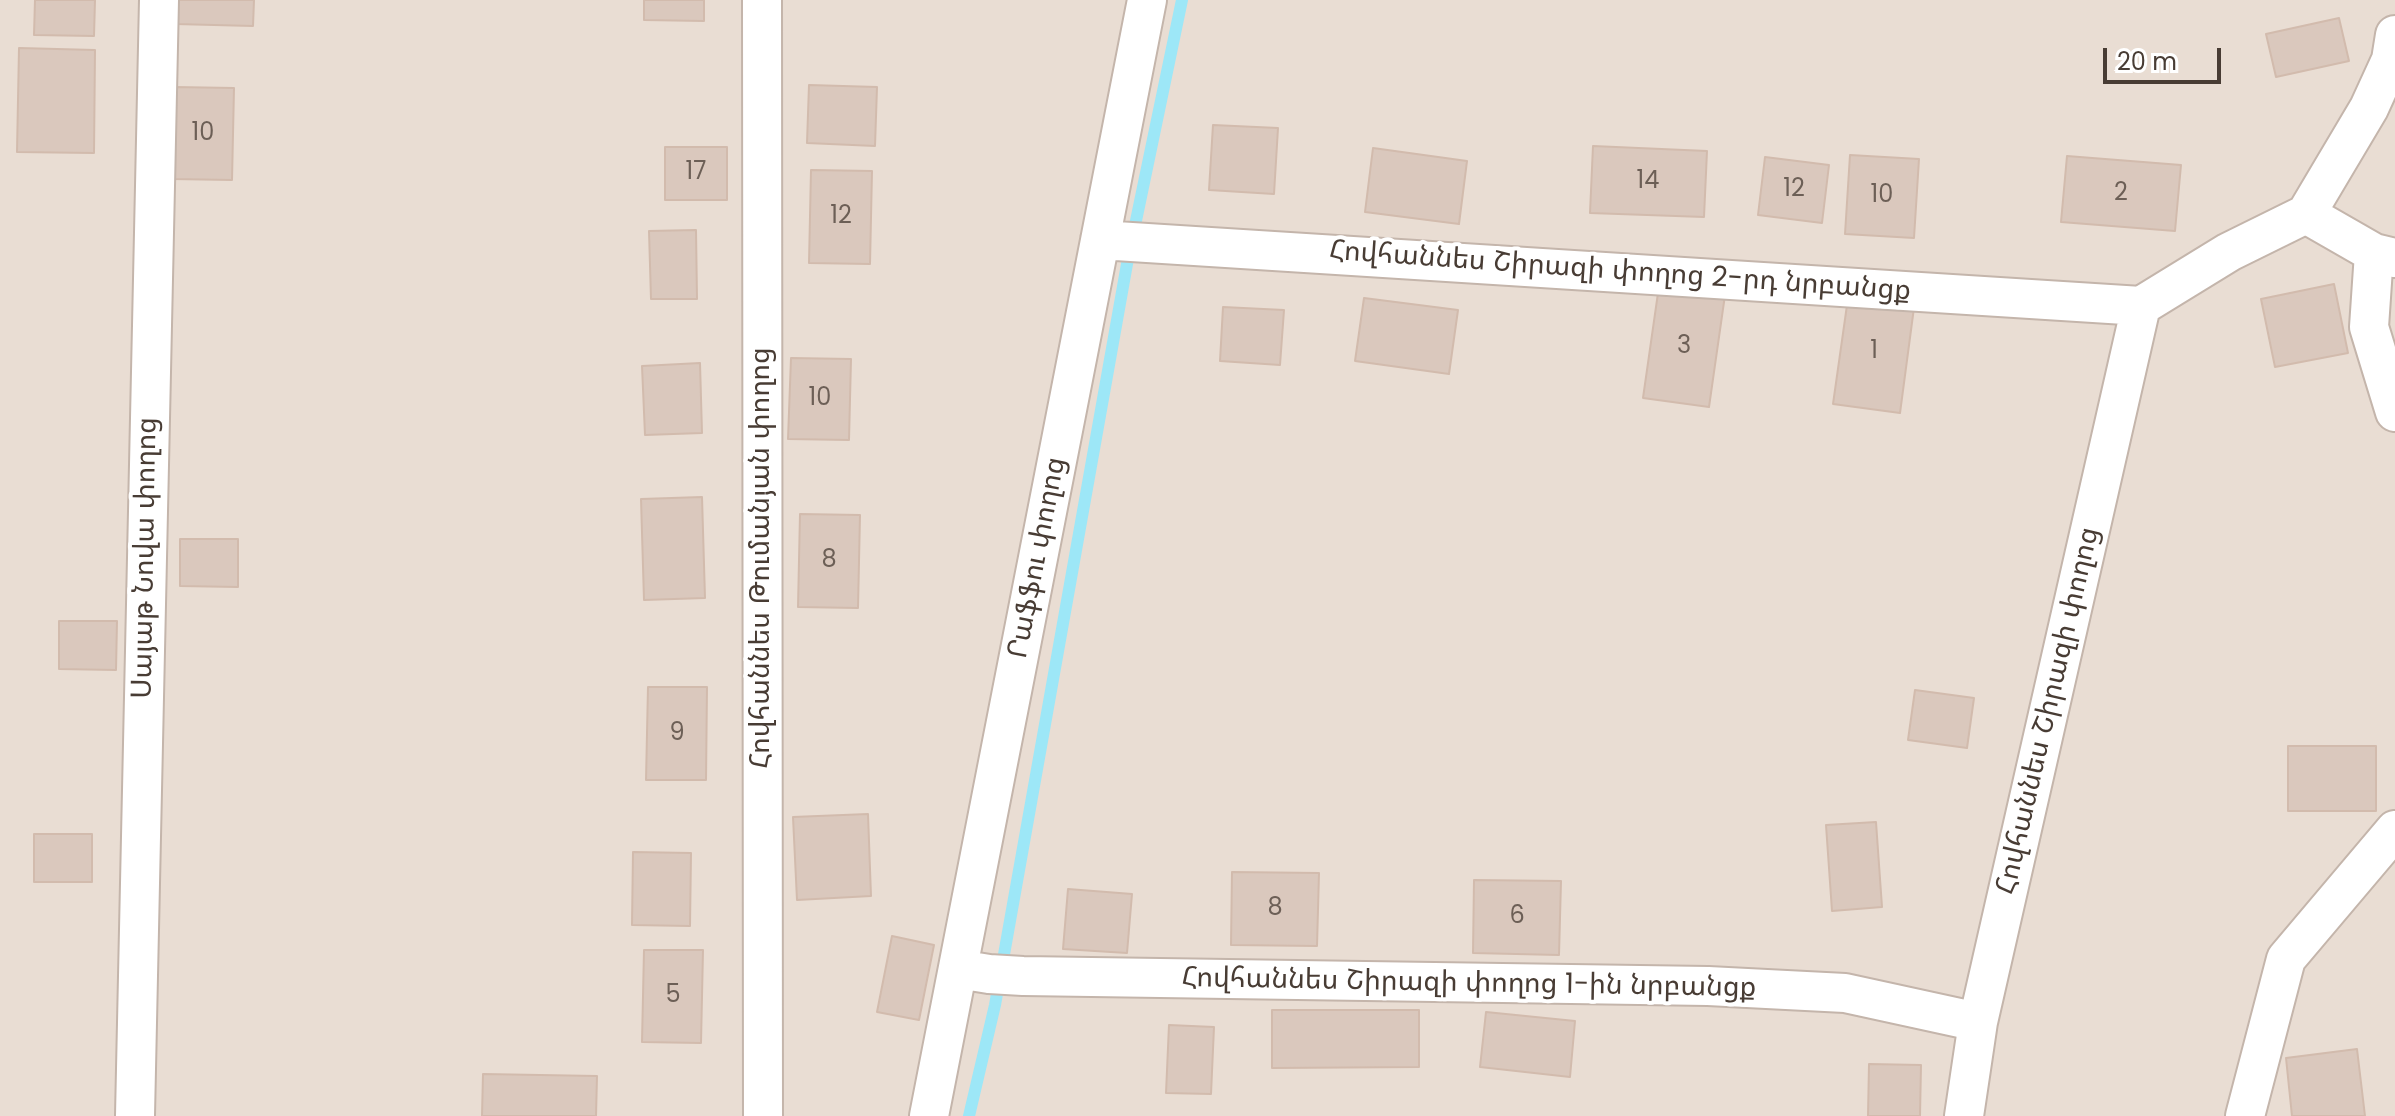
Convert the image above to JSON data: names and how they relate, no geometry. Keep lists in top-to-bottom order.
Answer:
{
  "streets": {
    "street": [
      "Հովհաննես Շիրազի փողոց 2-րդ նրբանցք",
      "Սայաթ Նովա փողոց",
      "Հովհաննես Թումանյան փողոց",
      "Րաֆֆու փողոց",
      "Հովհաննես Շիրազի փողոց",
      "Հովհաննես Շիրազի փողոց 1-ին նրբանցք"
    ]
  },
  "crossings": [
    ["Հովհաննես Շիրազի փողոց 2-րդ նրբանցք", "Րաֆֆու փողոց"],
    ["Հովհաննես Շիրազի փողոց 2-րդ նրբանցք", "Հովհաննես Շիրազի փողոց"],
    ["Րաֆֆու փողոց", "Հովհաննես Շիրազի փողոց 1-ին նրբանցք"],
    ["Հովհաննես Շիրազի փողոց", "Հովհաննես Շիրազի փողոց 1-ին նրբանցք"]
  ],
  "house_numbers": [
    "10",
    "17",
    "14",
    "12",
    "2",
    "10",
    "12",
    "3",
    "1",
    "10",
    "8",
    "9",
    "8",
    "6",
    "5"
  ],
  "scale_bar": "20 m"
}
